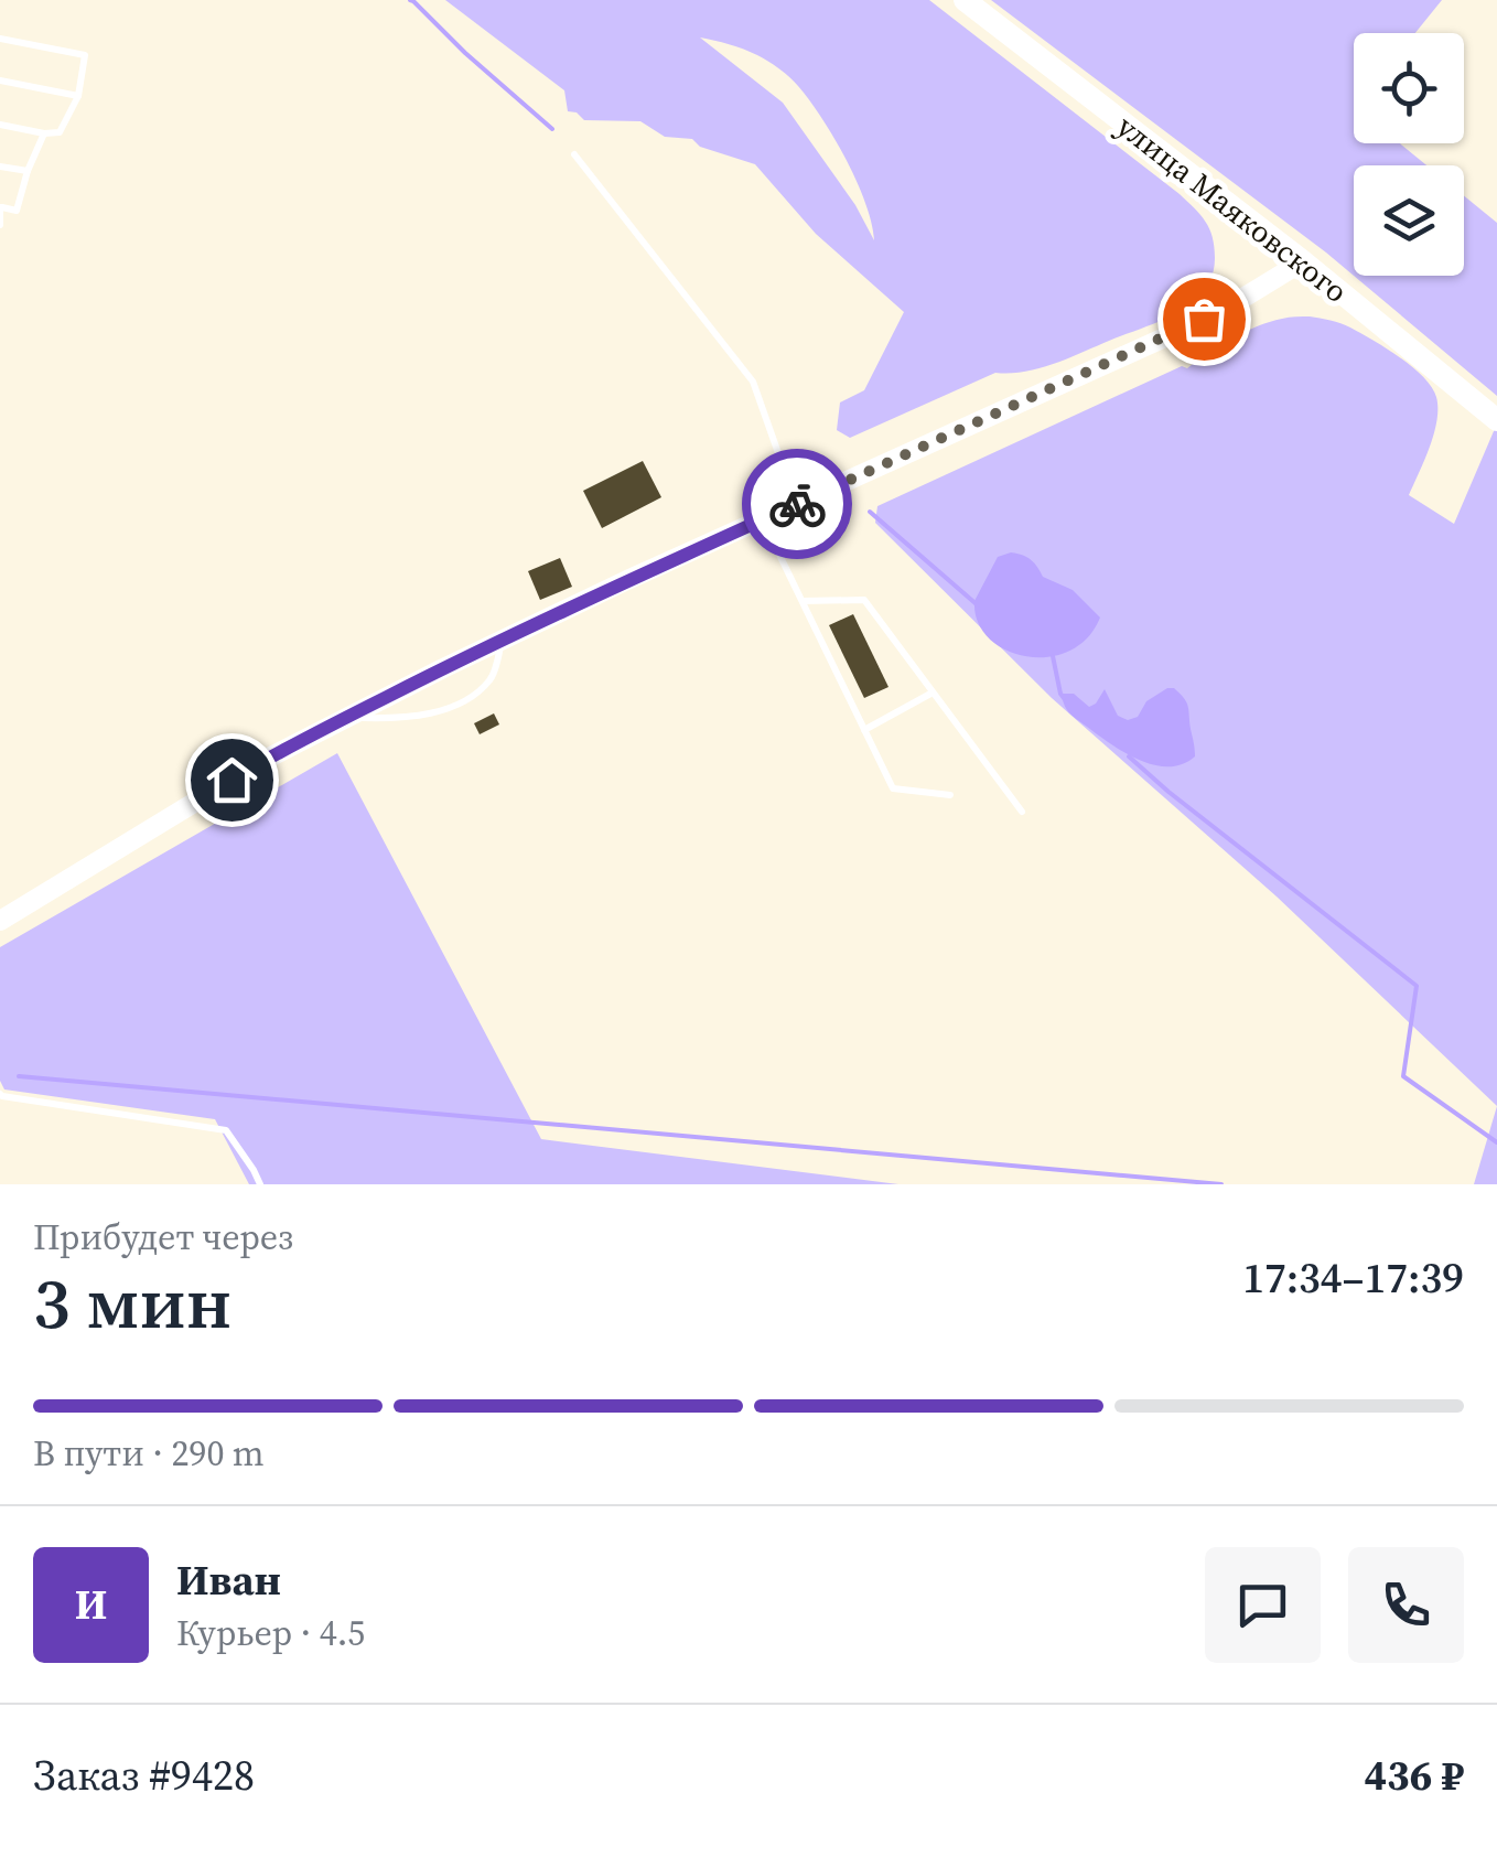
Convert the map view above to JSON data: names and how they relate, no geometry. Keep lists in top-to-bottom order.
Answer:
{
  "streets": {
    "main road": ["улица Маяковского"]
  },
  "page": {
    "heading": ["3 мин", "Прибудет через", "17:34–17:39"],
    "panel": [
      "Иван",
      "Курьер · 4.5",
      "Заказ #9428",
      "436 ₽"
    ],
    "bar": "В пути · 290 m",
    "round": "И"
  }
}
